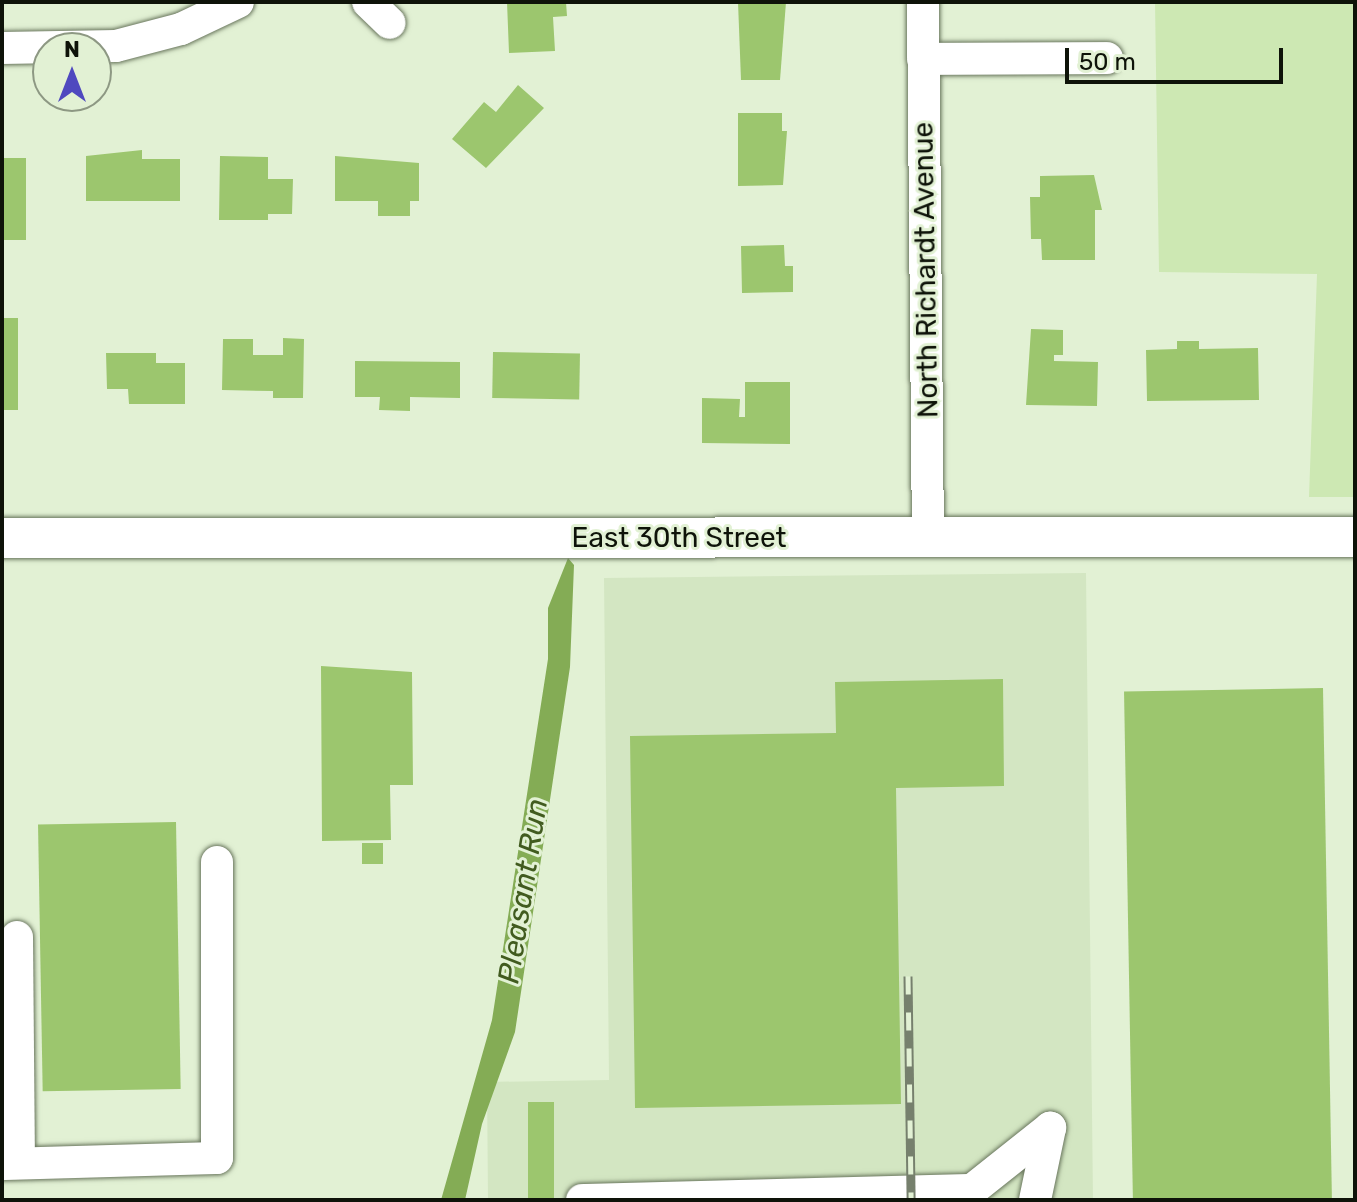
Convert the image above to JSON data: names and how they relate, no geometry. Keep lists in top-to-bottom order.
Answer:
{
  "streets": {
    "main road": ["East 30th Street"],
    "street": ["North Richardt Avenue"]
  },
  "crossings": [
    ["North Richardt Avenue", "East 30th Street"]
  ],
  "water": ["Pleasant Run"],
  "scale_bar": "50 m",
  "north": "top"
}
